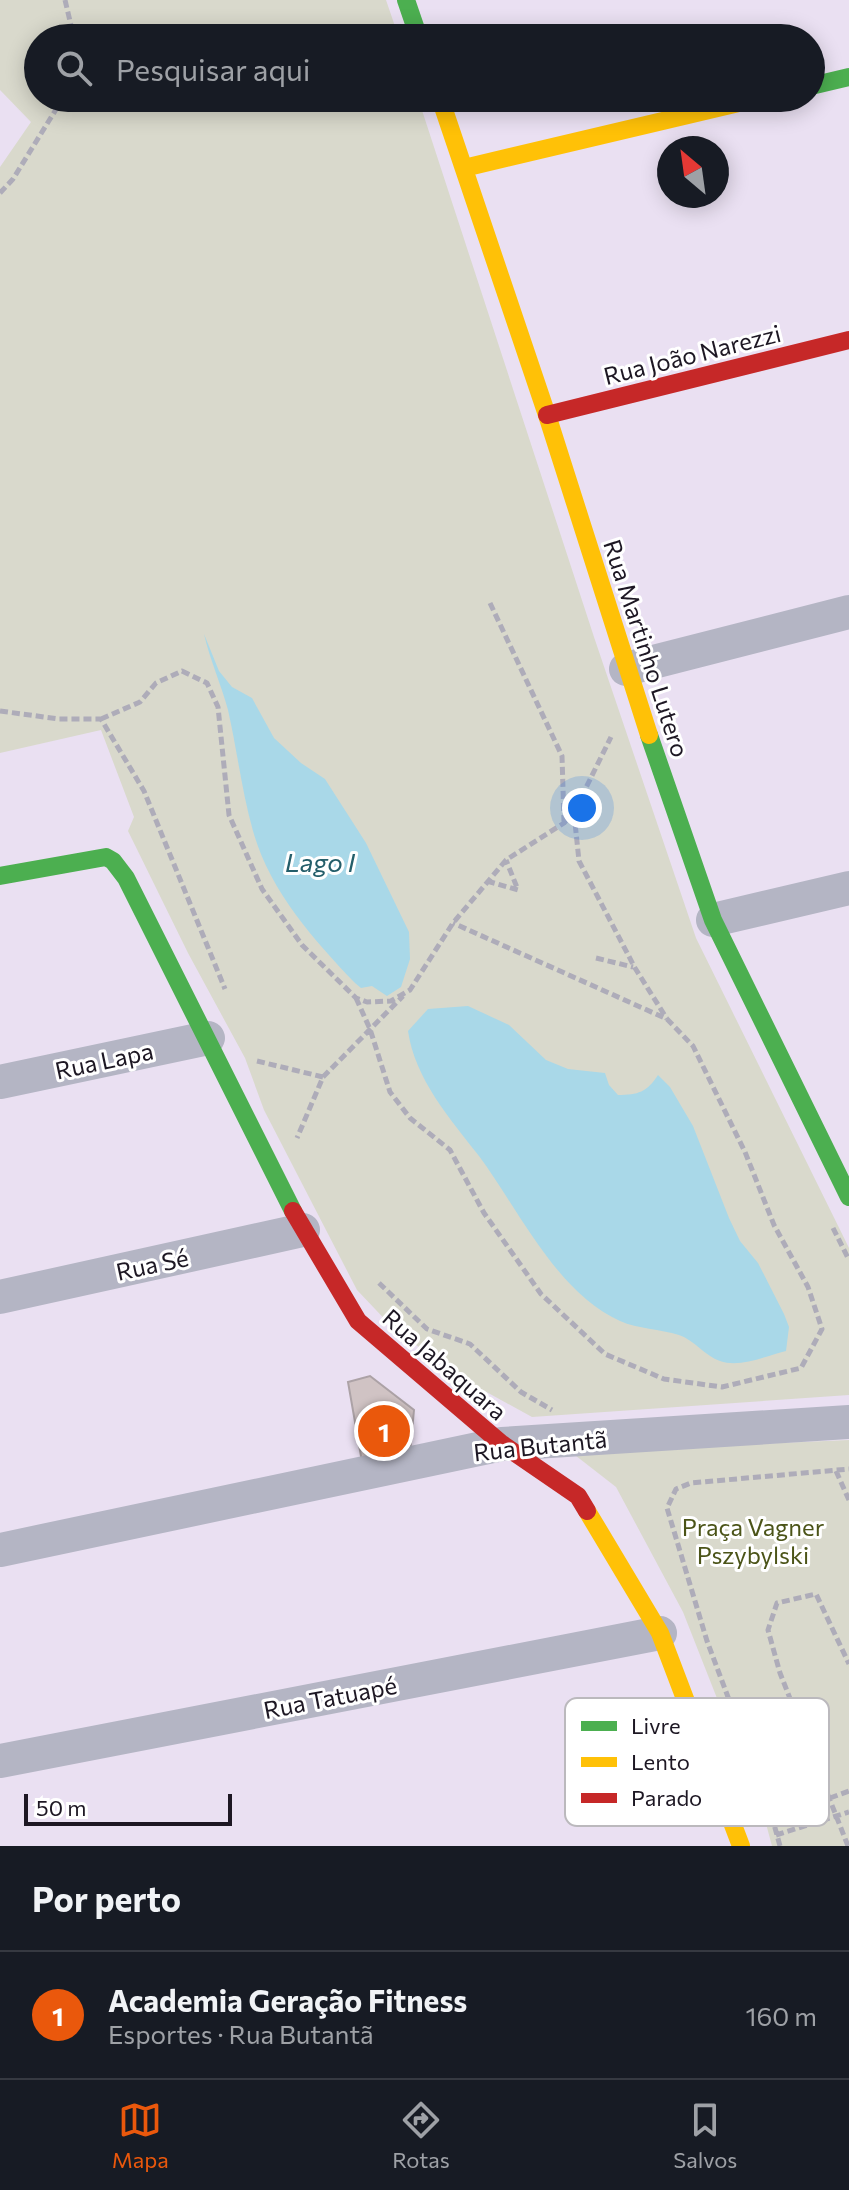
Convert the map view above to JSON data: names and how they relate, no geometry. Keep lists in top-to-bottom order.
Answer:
{
  "streets": {
    "street": [
      "Rua João Narezzi",
      "Rua Martinho Lutero",
      "Rua Lapa",
      "Rua Sé",
      "Rua Jabaquara",
      "Rua Butantã",
      "Rua Tatuapé"
    ]
  },
  "crossings": [
    ["Rua João Narezzi", "Rua Martinho Lutero"],
    ["Rua Lapa", "Rua Jabaquara"],
    ["Rua Sé", "Rua Jabaquara"],
    ["Rua Jabaquara", "Rua Butantã"],
    ["Rua Jabaquara", "Rua Tatuapé"]
  ],
  "water": ["Lago I"],
  "parks": ["Praça Vagner Pszybylski"],
  "legend": ["Livre", "Lento", "Parado"],
  "scale_bar": "50 m",
  "north": "top left",
  "page": {
    "search": "Pesquisar aqui",
    "pins": "1",
    "scale": "50 m",
    "heading": "Por perto",
    "list": [
      {
        "mark": "1",
        "name": "Academia Geração Fitness",
        "note": "Esportes · Rua Butantã",
        "value": "160 m"
      }
    ],
    "nav": ["Mapa", "Rotas", "Salvos"]
  }
}
